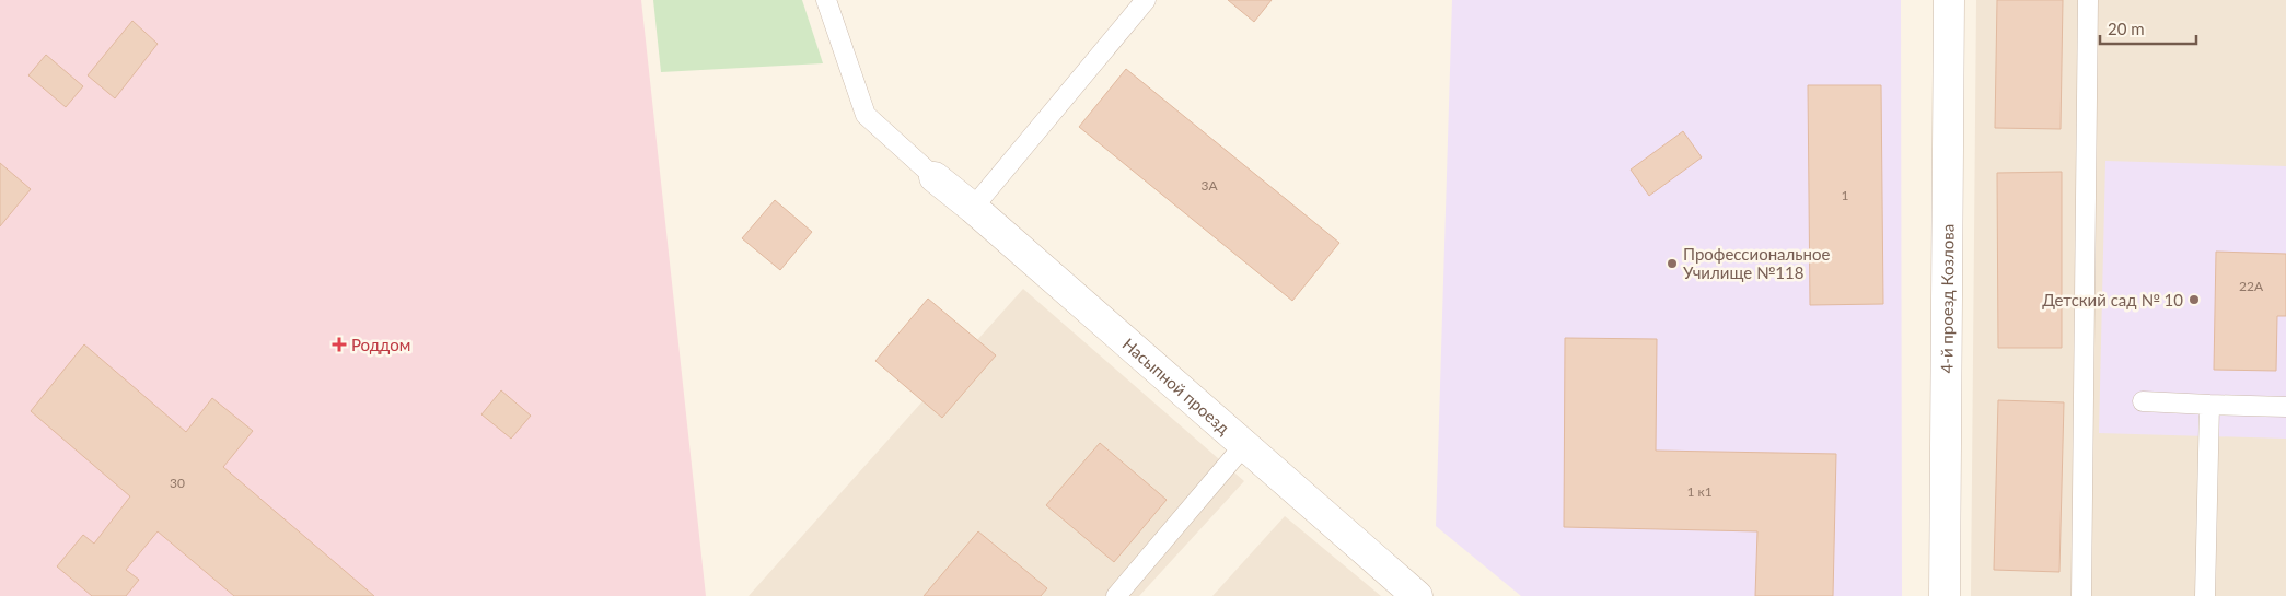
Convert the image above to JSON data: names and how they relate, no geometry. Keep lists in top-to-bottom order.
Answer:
{
  "streets": {
    "street": ["4-й проезд Козлова", "Насыпной проезд"]
  },
  "places": {
    "other": ["Профессиональное Училище №118", "Детский сад № 10"],
    "health": ["Роддом"]
  },
  "house_numbers": [
    "3А",
    "1",
    "22А",
    "30",
    "1 к1"
  ],
  "scale_bar": "20 m"
}
